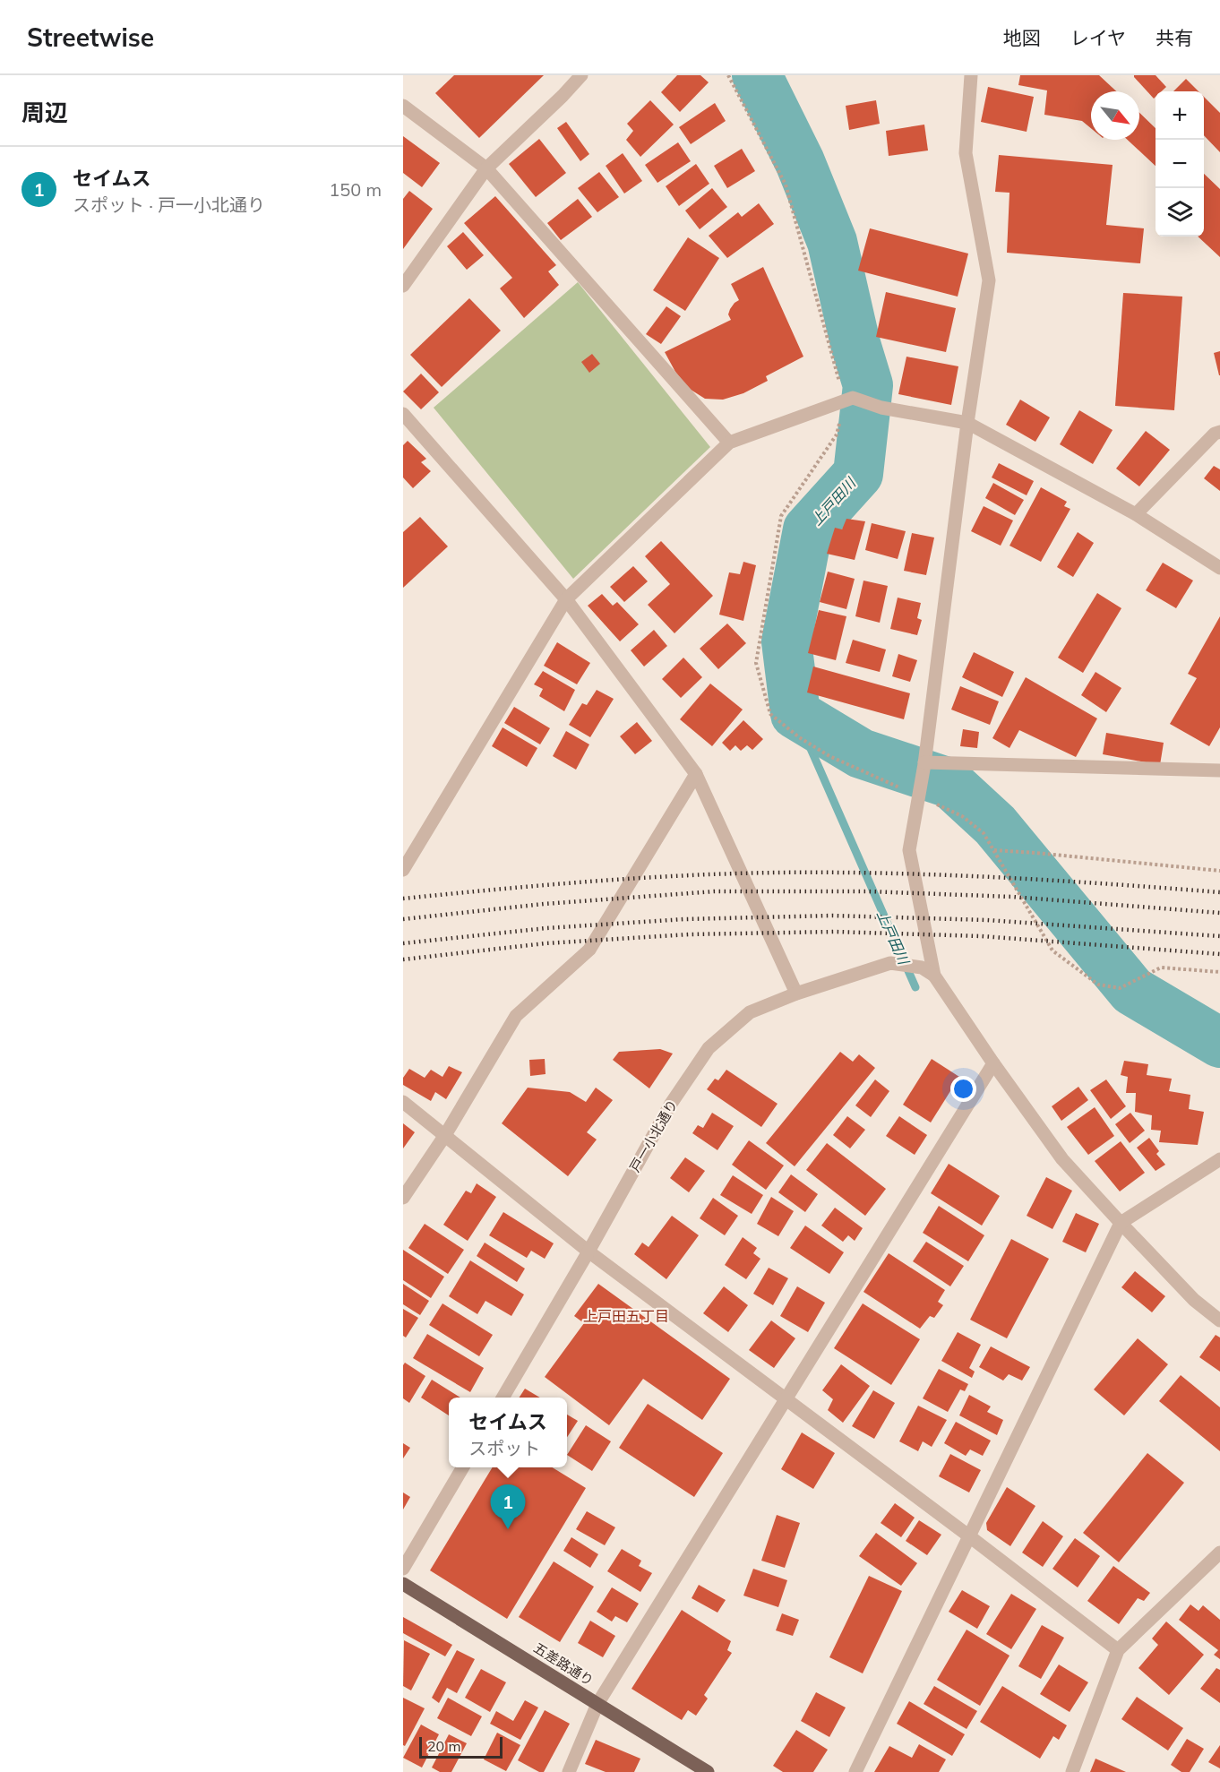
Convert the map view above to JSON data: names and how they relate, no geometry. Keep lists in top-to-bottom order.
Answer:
{
  "streets": {
    "main road": ["五差路通り"],
    "street": ["戸一小北通り"]
  },
  "districts": ["上戸田五丁目"],
  "water": ["上戸田川"],
  "scale_bar": "20 m",
  "north": "bottom right",
  "page": {
    "header": "Streetwise",
    "nav": ["地図", "レイヤ", "共有"],
    "heading": "周辺",
    "map_buttons": ["+", "−"],
    "list": [
      {
        "mark": "1",
        "name": "セイムス",
        "note": "スポット · 戸一小北通り",
        "value": "150 m"
      }
    ],
    "popup": ["セイムス", "スポット"],
    "pins": "1",
    "scale": "20 m"
  }
}
